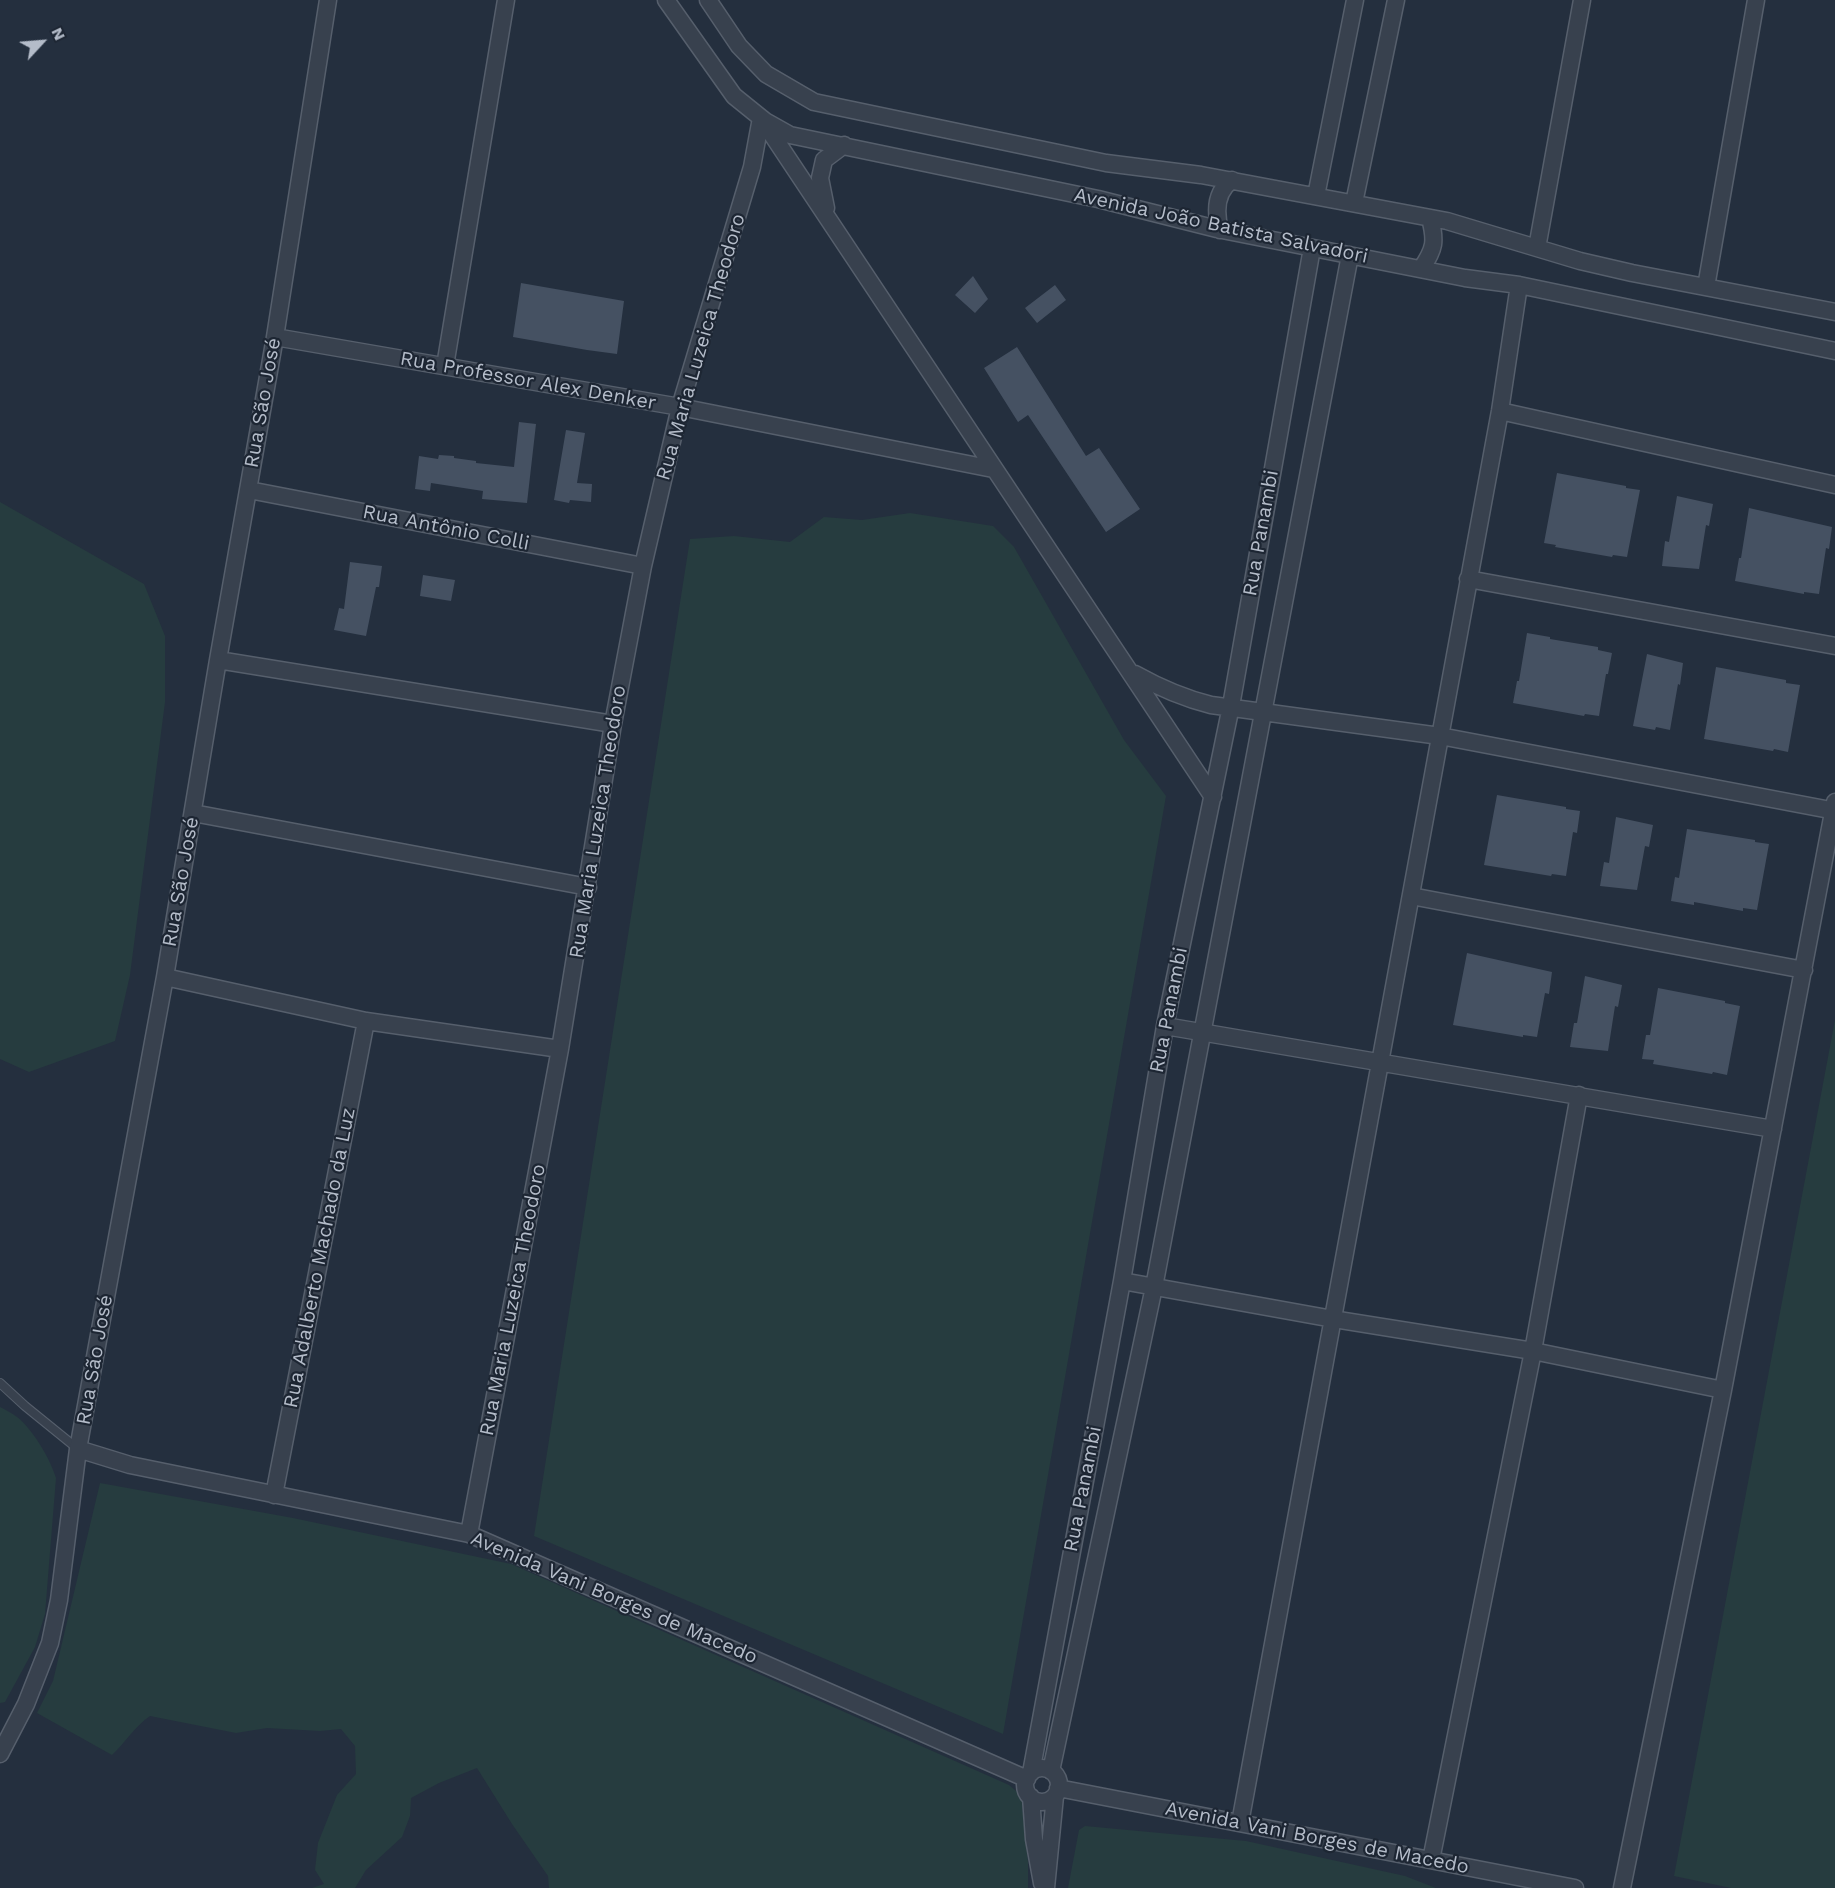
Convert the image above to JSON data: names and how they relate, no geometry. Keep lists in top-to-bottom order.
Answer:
{
  "streets": {
    "street": [
      "Avenida João Batista Salvadori",
      "Rua Maria Luzeica Theodoro",
      "Rua Professor Alex Denker",
      "Rua São José",
      "Rua Antônio Colli",
      "Rua Panambi",
      "Rua Adalberto Machado da Luz",
      "Avenida Vani Borges de Macedo"
    ]
  },
  "crossings": [
    ["Avenida João Batista Salvadori", "Rua Maria Luzeica Theodoro"],
    ["Avenida João Batista Salvadori", "Rua Panambi"],
    ["Rua Maria Luzeica Theodoro", "Rua Professor Alex Denker"],
    ["Rua Maria Luzeica Theodoro", "Rua Antônio Colli"],
    ["Rua Maria Luzeica Theodoro", "Avenida Vani Borges de Macedo"],
    ["Rua Professor Alex Denker", "Rua São José"],
    ["Rua São José", "Rua Antônio Colli"],
    ["Rua São José", "Avenida Vani Borges de Macedo"],
    ["Rua Panambi", "Avenida Vani Borges de Macedo"],
    ["Rua Adalberto Machado da Luz", "Avenida Vani Borges de Macedo"]
  ],
  "north": "top right"
}
